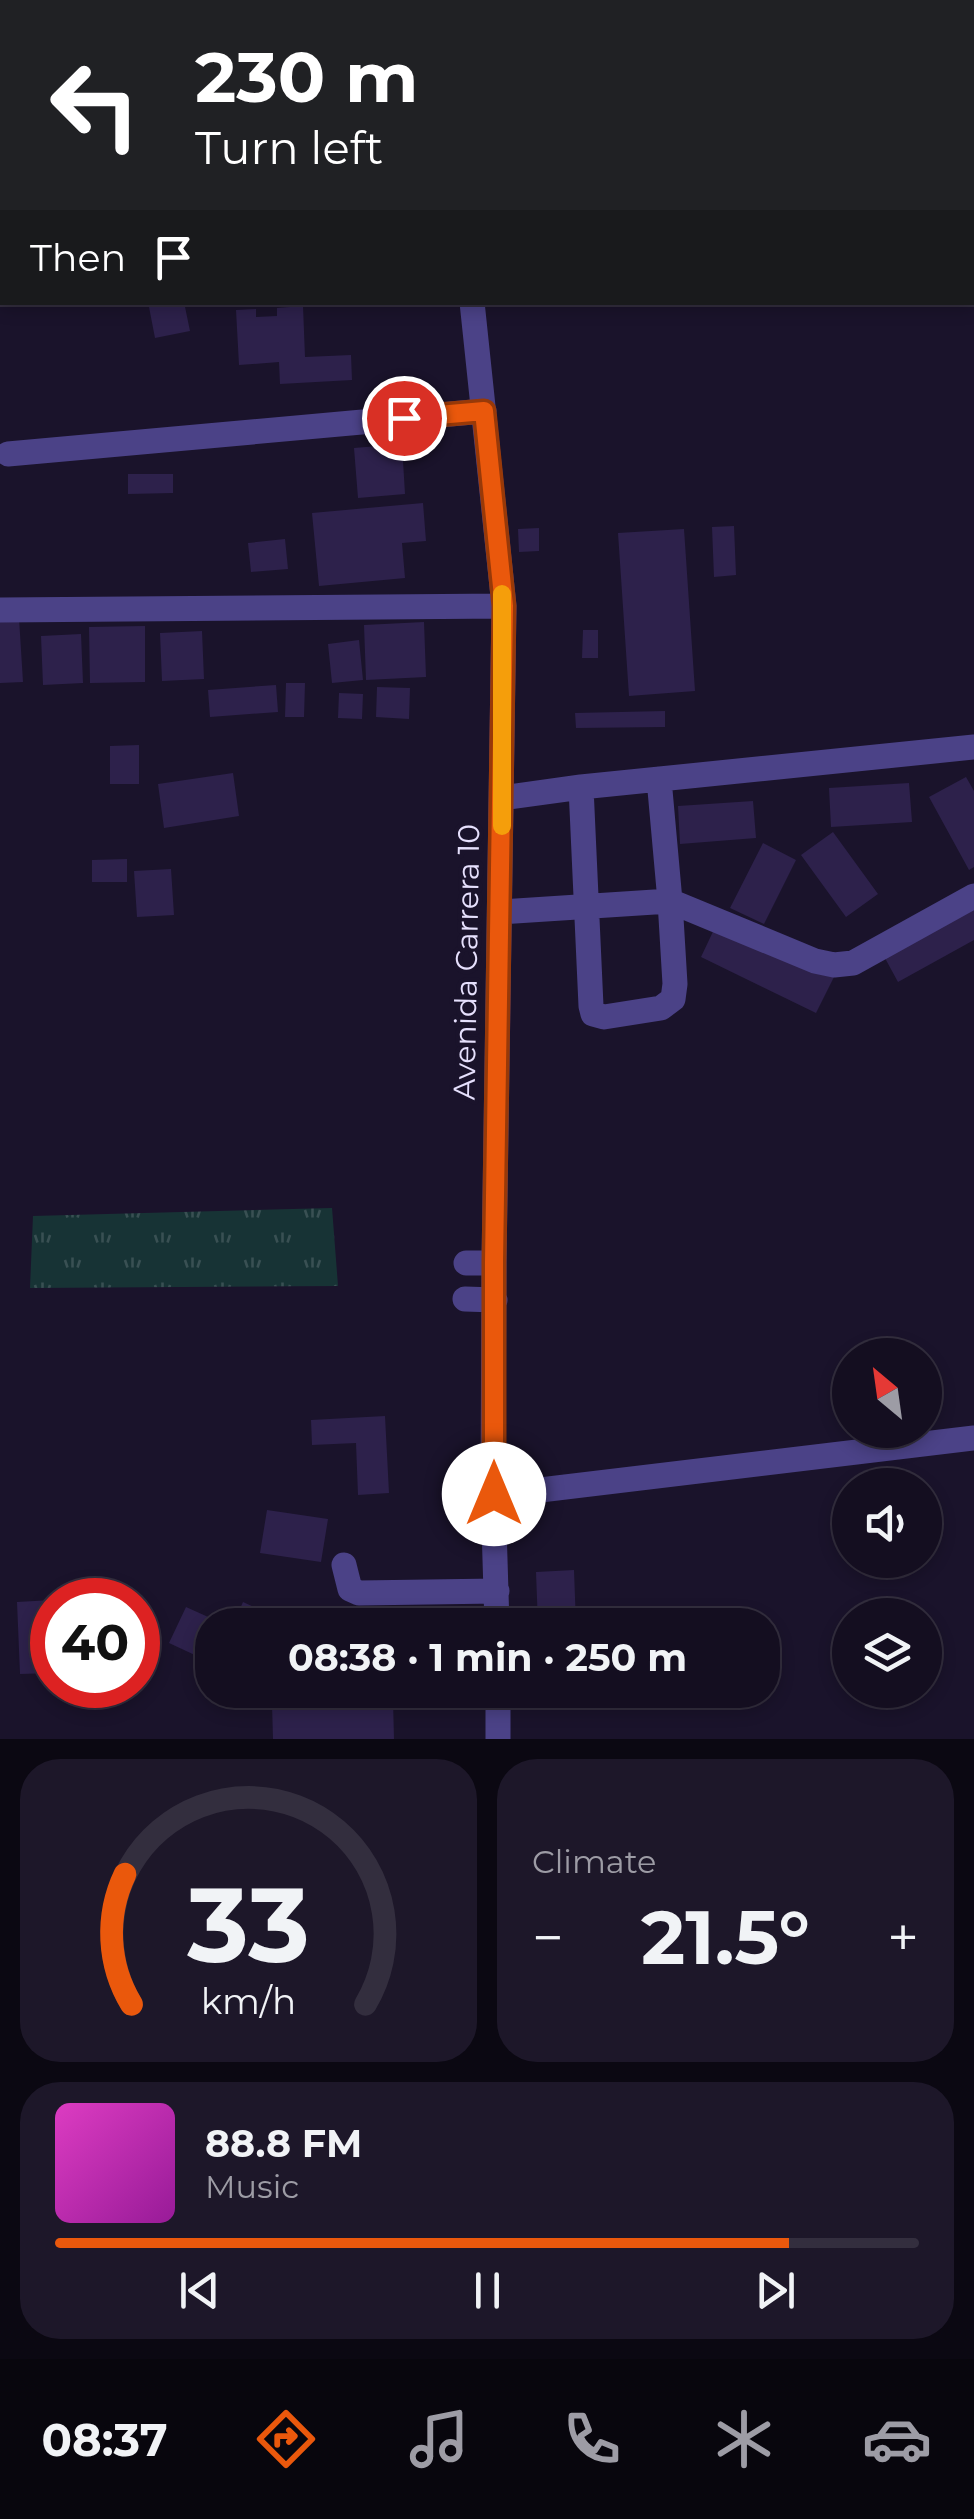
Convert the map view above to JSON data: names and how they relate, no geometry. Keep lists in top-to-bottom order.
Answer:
{
  "streets": {
    "street": ["Avenida Carrera 10"]
  },
  "north": "top left",
  "page": {
    "turn": ["230 m", "Turn left"],
    "then": "Then",
    "limit": "40",
    "trip": "08:38 · 1 min · 250 m",
    "tile": "Climate",
    "heat": ["−", "21.5°", "+"],
    "song": ["88.8 FM", "Music"],
    "tabs": "08:37",
    "gauge": ["33", "km/h"]
  }
}
